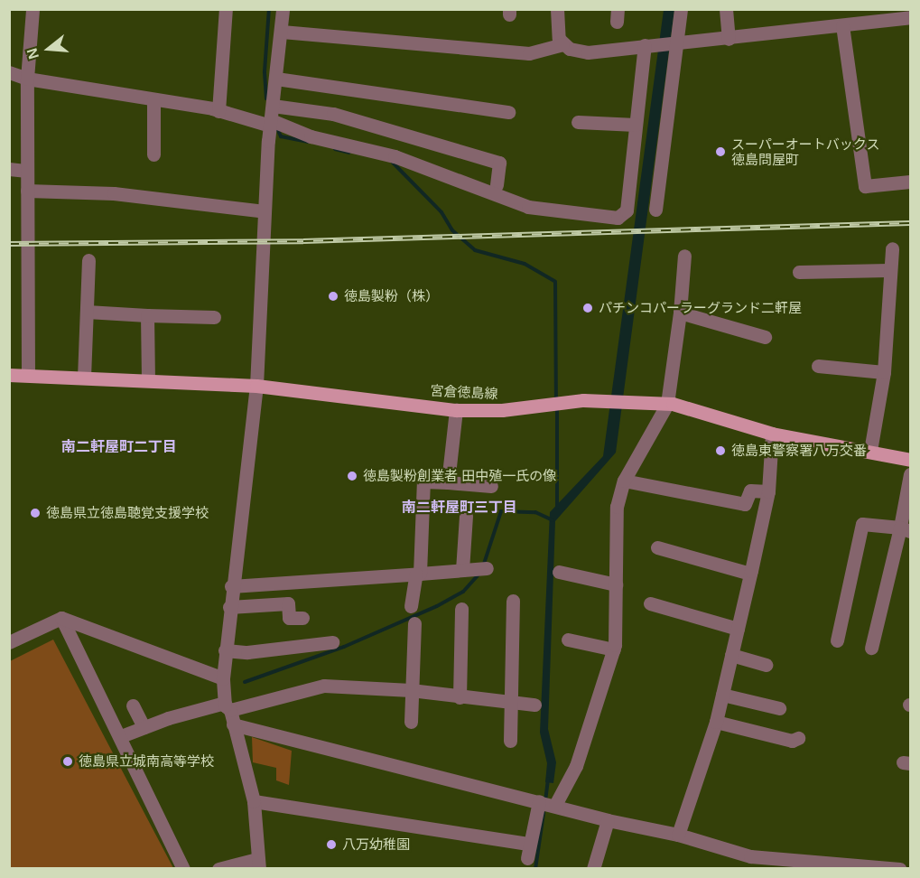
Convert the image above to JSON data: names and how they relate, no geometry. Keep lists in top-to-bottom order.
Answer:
{
  "streets": {
    "main road": ["宮倉徳島線"]
  },
  "districts": ["南二軒屋町二丁目", "南二軒屋町三丁目"],
  "places": [
    "スーパーオートバックス 徳島問屋町",
    "徳島製粉（株）",
    "パチンコパーラーグランド二軒屋",
    "徳島東警察署八万交番",
    "徳島製粉創業者 田中殖一氏の像",
    "徳島県立徳島聴覚支援学校",
    "徳島県立城南高等学校",
    "八万幼稚園"
  ],
  "north": "left"
}
